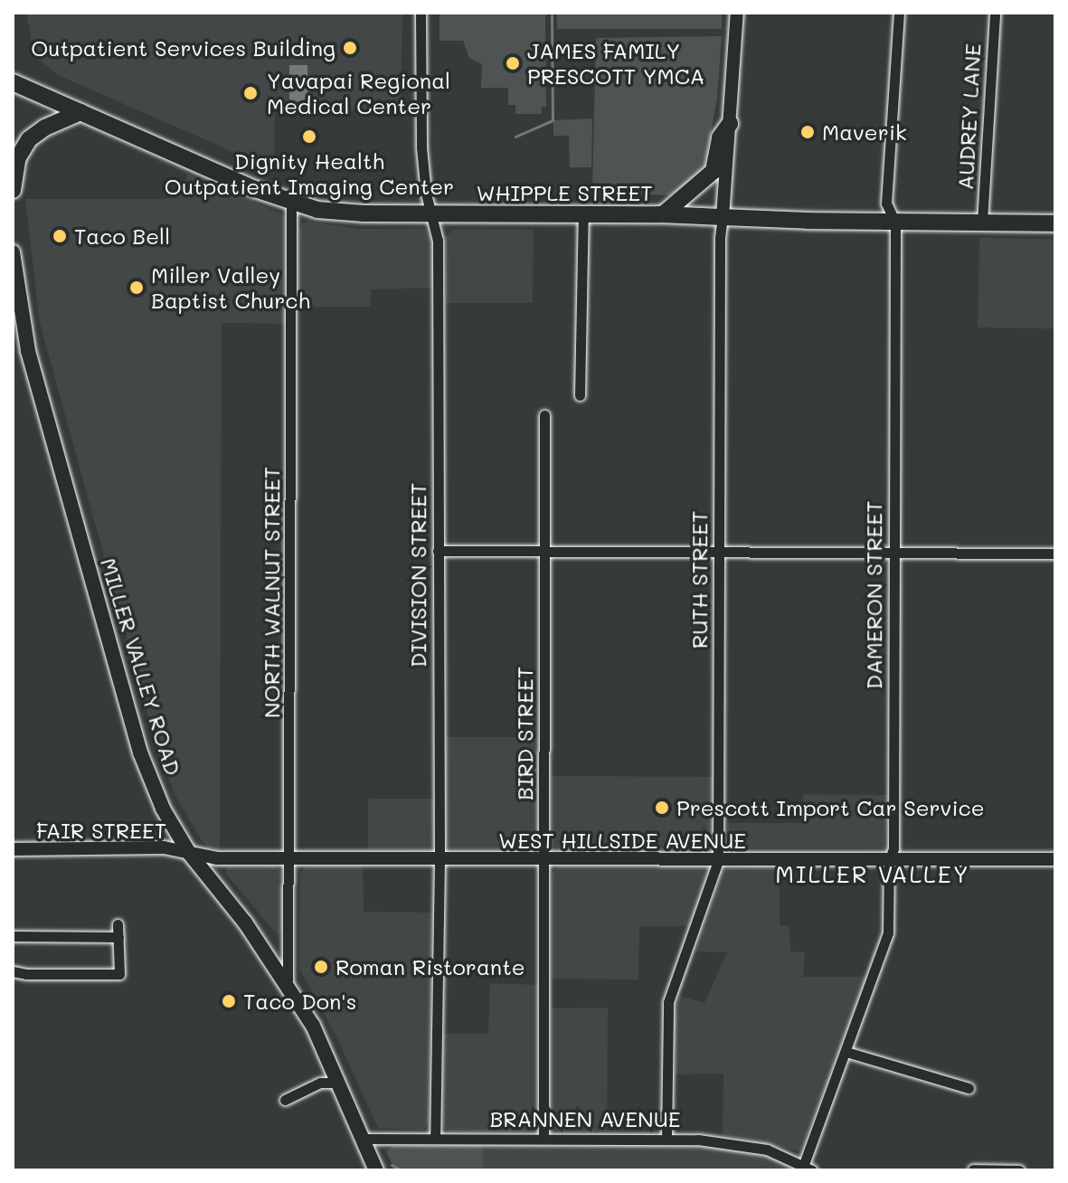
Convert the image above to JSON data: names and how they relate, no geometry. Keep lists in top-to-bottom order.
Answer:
{
  "streets": {
    "main road": ["WHIPPLE STREET", "MILLER VALLEY ROAD"],
    "street": [
      "AUDREY LANE",
      "DIVISION STREET",
      "RUTH STREET",
      "NORTH WALNUT STREET",
      "DAMERON STREET",
      "BIRD STREET",
      "FAIR STREET",
      "WEST HILLSIDE AVENUE",
      "BRANNEN AVENUE"
    ]
  },
  "crossings": [
    ["AUDREY LANE", "WHIPPLE STREET"],
    ["WHIPPLE STREET", "DIVISION STREET"],
    ["WHIPPLE STREET", "RUTH STREET"],
    ["WHIPPLE STREET", "NORTH WALNUT STREET"],
    ["WHIPPLE STREET", "DAMERON STREET"],
    ["DIVISION STREET", "WEST HILLSIDE AVENUE"],
    ["DIVISION STREET", "BRANNEN AVENUE"],
    ["RUTH STREET", "WEST HILLSIDE AVENUE"],
    ["RUTH STREET", "BRANNEN AVENUE"],
    ["NORTH WALNUT STREET", "MILLER VALLEY ROAD"],
    ["NORTH WALNUT STREET", "WEST HILLSIDE AVENUE"],
    ["DAMERON STREET", "WEST HILLSIDE AVENUE"],
    ["DAMERON STREET", "BRANNEN AVENUE"],
    ["MILLER VALLEY ROAD", "FAIR STREET"],
    ["MILLER VALLEY ROAD", "WEST HILLSIDE AVENUE"],
    ["MILLER VALLEY ROAD", "BRANNEN AVENUE"],
    ["BIRD STREET", "WEST HILLSIDE AVENUE"],
    ["BIRD STREET", "BRANNEN AVENUE"],
    ["FAIR STREET", "WEST HILLSIDE AVENUE"]
  ],
  "districts": ["MILLER VALLEY"],
  "places": [
    "Outpatient Services Building",
    "JAMES FAMILY PRESCOTT YMCA",
    "Yavapai Regional Medical Center",
    "Maverik",
    "Dignity Health Outpatient Imaging Center",
    "Taco Bell",
    "Miller Valley Baptist Church",
    "Prescott Import Car Service",
    "Roman Ristorante",
    "Taco Don's"
  ]
}
